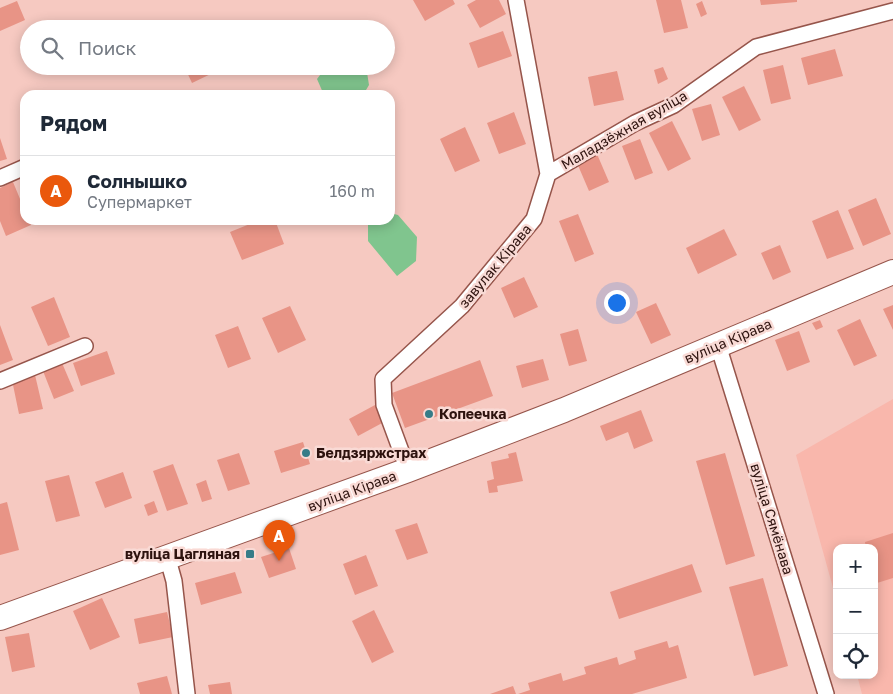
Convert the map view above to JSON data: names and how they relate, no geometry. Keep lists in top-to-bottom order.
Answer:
{
  "streets": {
    "main road": ["вуліца Кірава"],
    "street": ["Маладзёжная вуліца", "завулак Кірава", "вуліца Сямёнава"]
  },
  "crossings": [
    ["Маладзёжная вуліца", "завулак Кірава"],
    ["завулак Кірава", "вуліца Кірава"],
    ["вуліца Кірава", "вуліца Сямёнава"]
  ],
  "places": {
    "other": ["Копеечка", "Белдзяржстрах"],
    "transit": ["вуліца Цагляная"]
  },
  "page": {
    "search": "Поиск",
    "heading": "Рядом",
    "list": [
      {
        "mark": "A",
        "name": "Солнышко",
        "note": "Супермаркет",
        "value": "160 m"
      }
    ],
    "pins": "A",
    "map_buttons": ["+", "−"]
  }
}
